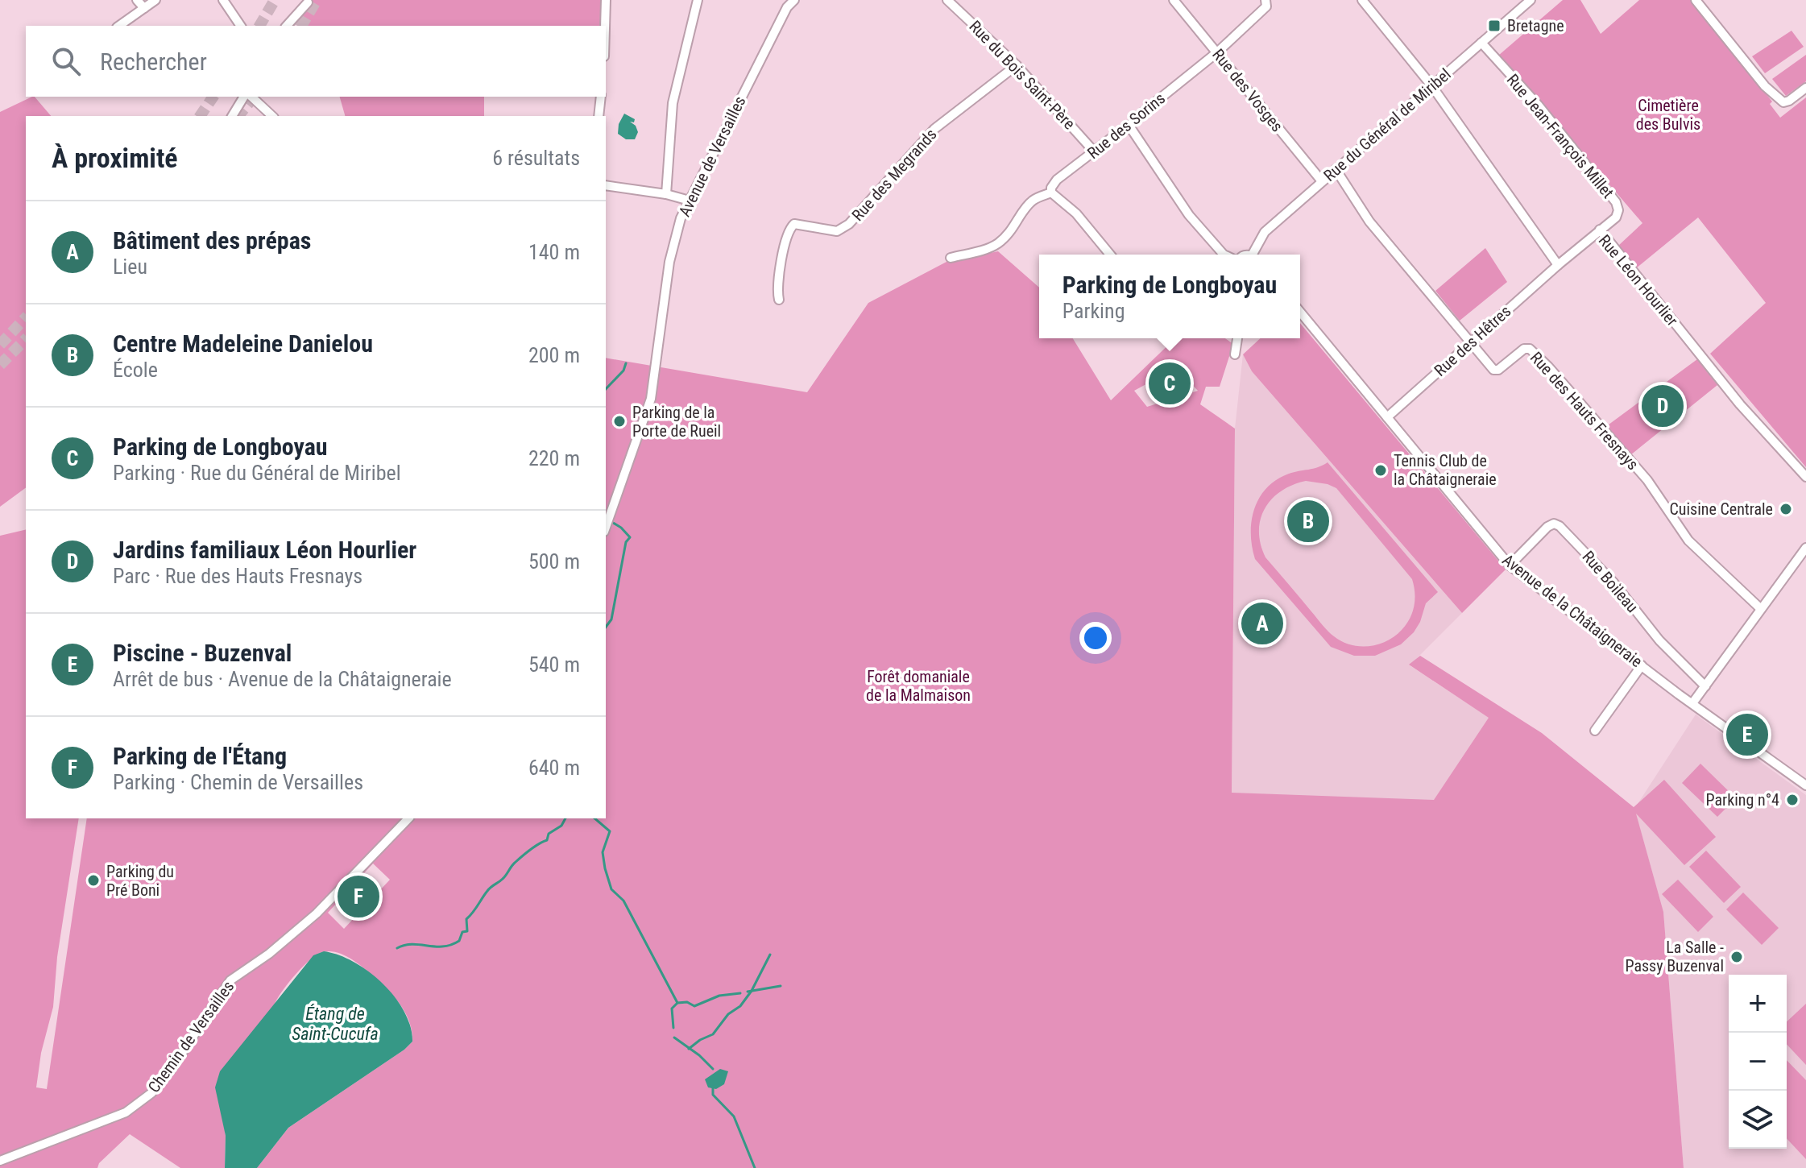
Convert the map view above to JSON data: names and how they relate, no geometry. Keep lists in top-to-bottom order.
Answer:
{
  "streets": {
    "street": [
      "Rue du Bois Saint-Père",
      "Rue des Vosges",
      "Rue du Général de Miribel",
      "Rue des Sorins",
      "Rue Jean-François Millet",
      "Avenue de Versailles",
      "Rue des Megrands",
      "Rue Léon Hourlier",
      "Rue des Hêtres",
      "Rue des Hauts Fresnays",
      "Rue Boileau",
      "Avenue de la Châtaigneraie",
      "Chemin de Versailles"
    ]
  },
  "crossings": [
    ["Rue du Bois Saint-Père", "Rue des Sorins"],
    ["Rue du Bois Saint-Père", "Rue des Megrands"],
    ["Rue des Vosges", "Rue du Général de Miribel"],
    ["Rue des Vosges", "Rue des Sorins"],
    ["Rue du Général de Miribel", "Rue Jean-François Millet"],
    ["Rue du Général de Miribel", "Rue des Hauts Fresnays"],
    ["Rue Jean-François Millet", "Rue Léon Hourlier"],
    ["Rue Léon Hourlier", "Rue des Hêtres"],
    ["Rue des Hêtres", "Rue des Hauts Fresnays"],
    ["Rue des Hêtres", "Avenue de la Châtaigneraie"],
    ["Rue Boileau", "Avenue de la Châtaigneraie"]
  ],
  "water": ["Étang de Saint-Cucufa"],
  "parks": ["Cimetière des Bulvis", "Forêt domaniale de la Malmaison"],
  "places": {
    "transit": ["Bretagne"],
    "other": [
      "Parking de la Porte de Rueil",
      "Tennis Club de la Châtaigneraie",
      "Cuisine Centrale",
      "Parking n°4",
      "Parking du Pré Boni",
      "La Salle - Passy Buzenval"
    ]
  },
  "page": {
    "search": "Rechercher",
    "heading": ["À proximité", "6 résultats"],
    "list": [
      {
        "mark": "A",
        "name": "Bâtiment des prépas",
        "note": "Lieu",
        "value": "140 m"
      },
      {
        "mark": "B",
        "name": "Centre Madeleine Danielou",
        "note": "École",
        "value": "200 m"
      },
      {
        "mark": "C",
        "name": "Parking de Longboyau",
        "note": "Parking · Rue du Général de Miribel",
        "value": "220 m"
      },
      {
        "mark": "D",
        "name": "Jardins familiaux Léon Hourlier",
        "note": "Parc · Rue des Hauts Fresnays",
        "value": "500 m"
      },
      {
        "mark": "E",
        "name": "Piscine - Buzenval",
        "note": "Arrêt de bus · Avenue de la Châtaigneraie",
        "value": "540 m"
      },
      {
        "mark": "F",
        "name": "Parking de l'Étang",
        "note": "Parking · Chemin de Versailles",
        "value": "640 m"
      }
    ],
    "popup": ["Parking de Longboyau", "Parking"],
    "pins": [
      "C",
      "D",
      "B",
      "A",
      "E",
      "F"
    ],
    "map_buttons": ["+", "−"]
  }
}
